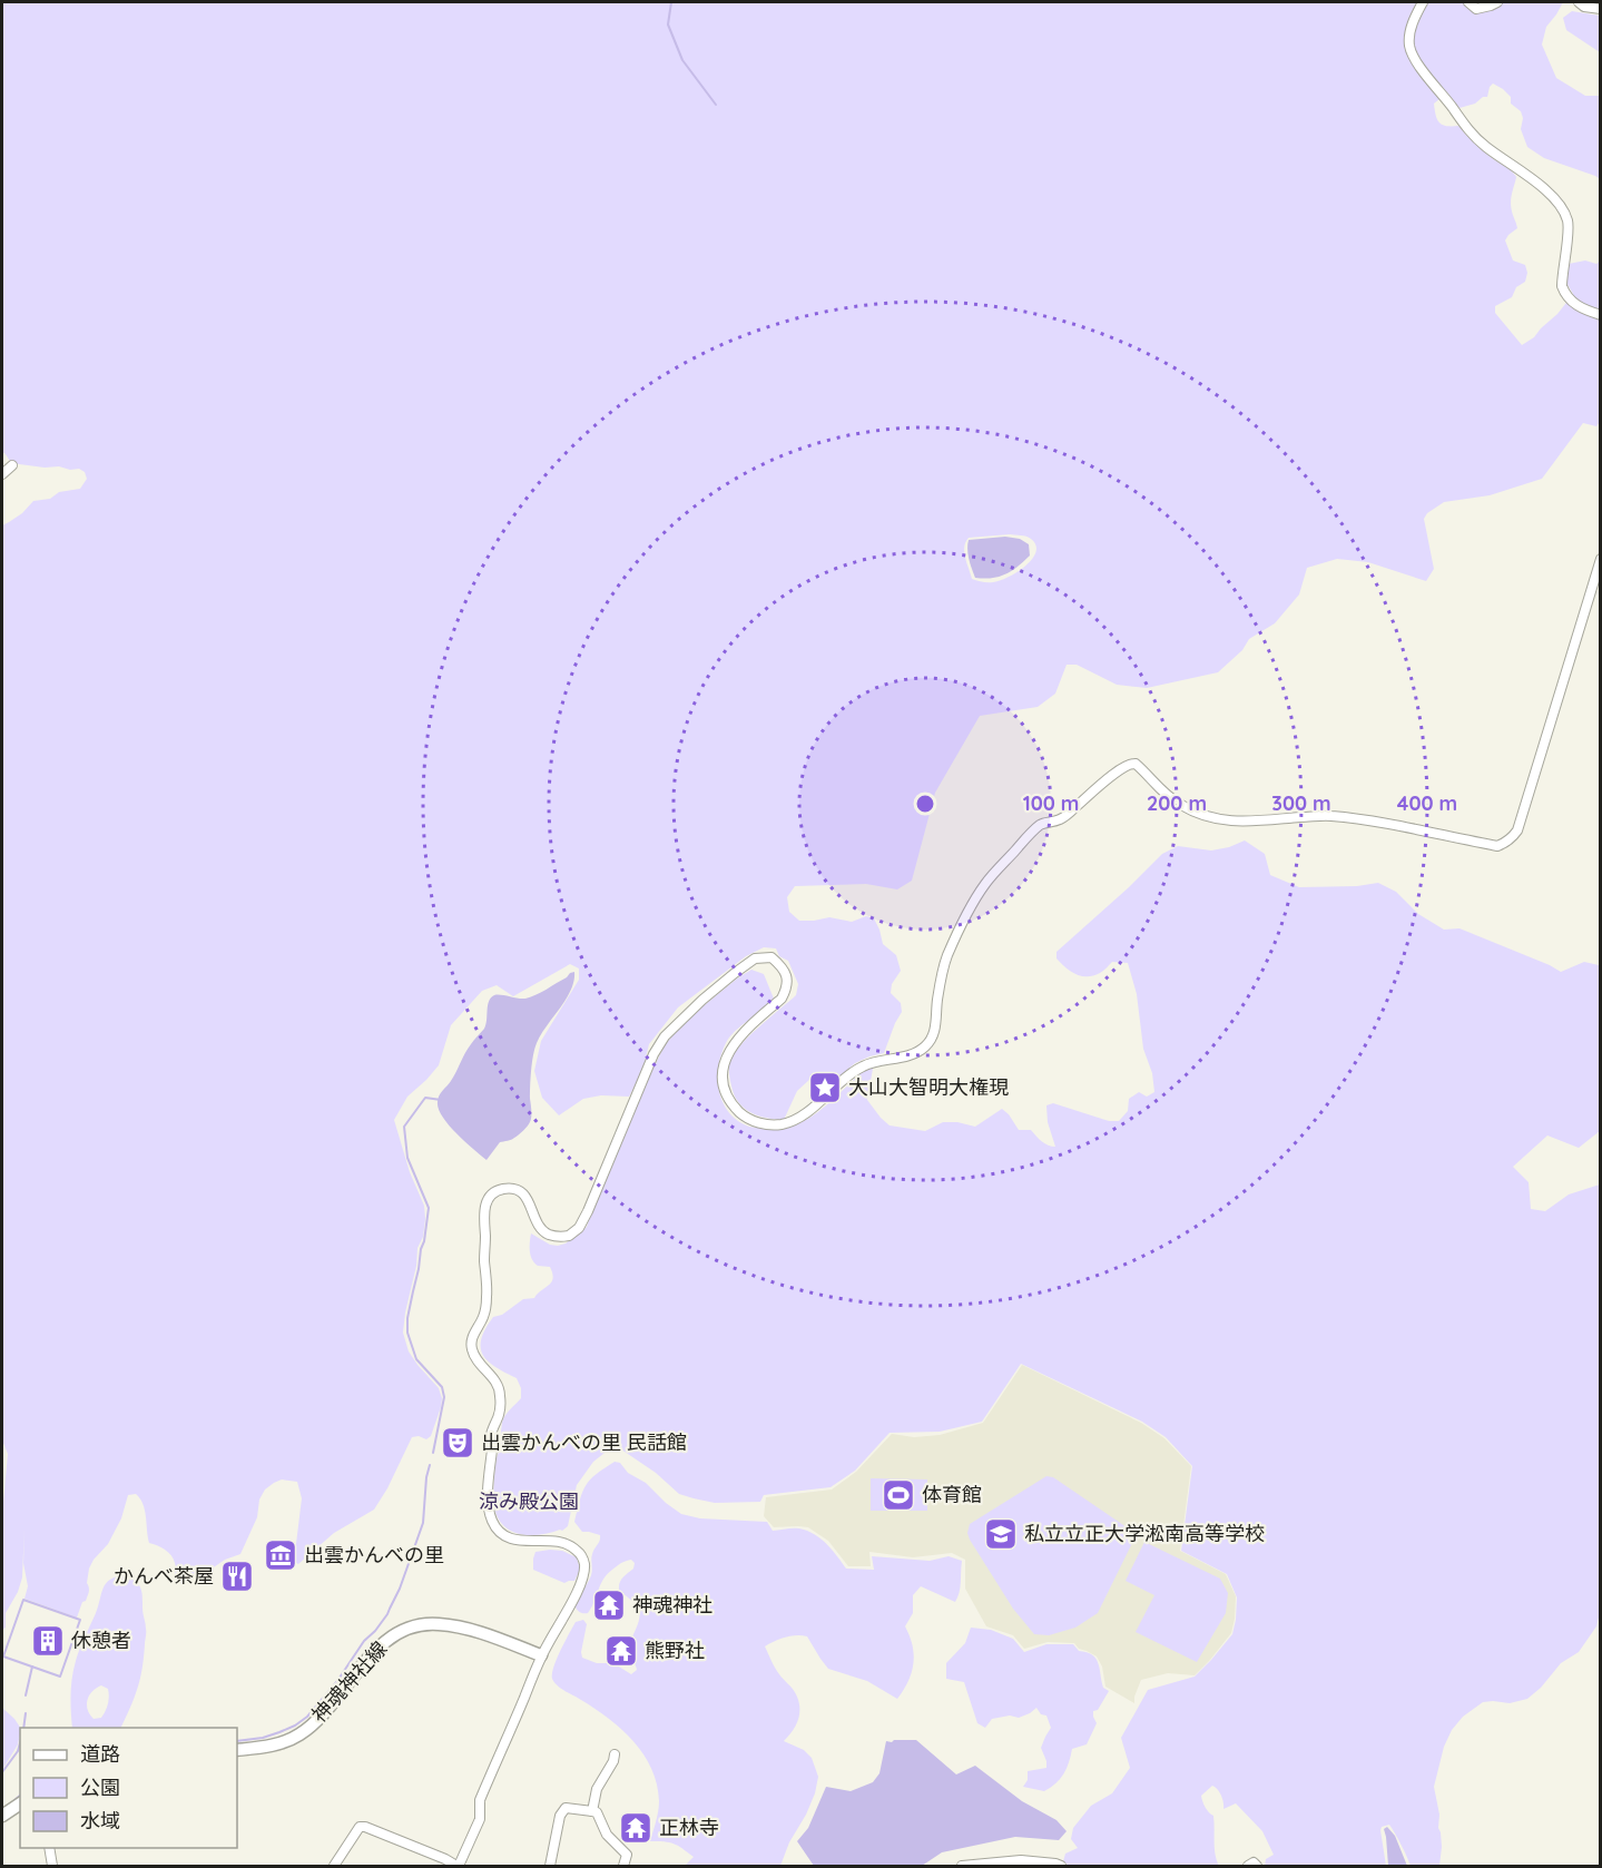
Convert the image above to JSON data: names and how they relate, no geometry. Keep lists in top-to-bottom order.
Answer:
{
  "streets": {
    "main road": ["神魂神社線"]
  },
  "parks": ["涼み殿公園"],
  "places": {
    "place": ["大山大智明大権現"],
    "theatre": ["出雲かんべの里 民話館"],
    "sports": ["体育館"],
    "school or university": ["私立立正大学淞南高等学校"],
    "museum": ["出雲かんべの里"],
    "restaurant": ["かんべ茶屋"],
    "temple": ["神魂神社", "熊野社", "正林寺"],
    "building": ["休憩者"]
  },
  "legend": ["道路", "公園", "水域"],
  "rings": [
    "100 m",
    "200 m",
    "300 m",
    "400 m"
  ]
}
